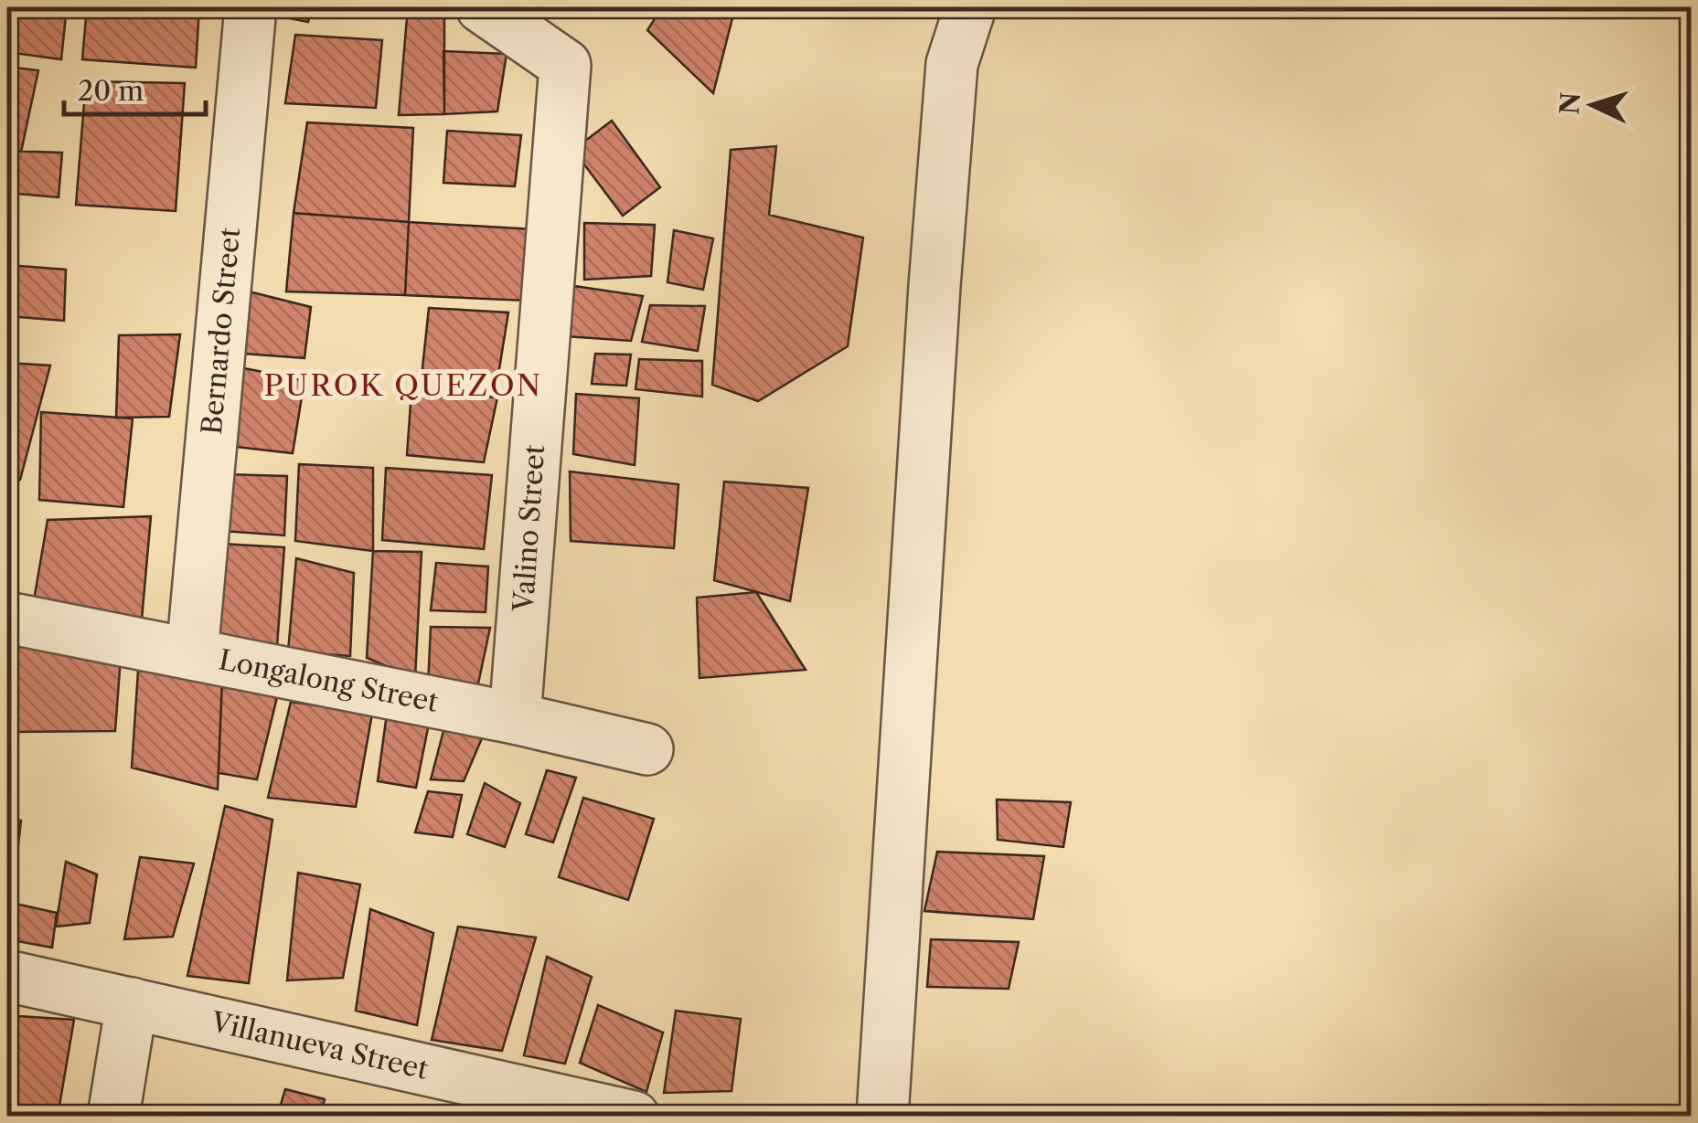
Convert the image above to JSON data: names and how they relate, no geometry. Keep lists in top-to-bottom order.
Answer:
{
  "streets": {
    "street": [
      "Bernardo Street",
      "Valino Street",
      "Longalong Street",
      "Villanueva Street"
    ]
  },
  "crossings": [
    ["Bernardo Street", "Longalong Street"],
    ["Valino Street", "Longalong Street"]
  ],
  "districts": ["PUROK QUEZON"],
  "scale_bar": "20 m",
  "north": "left"
}
